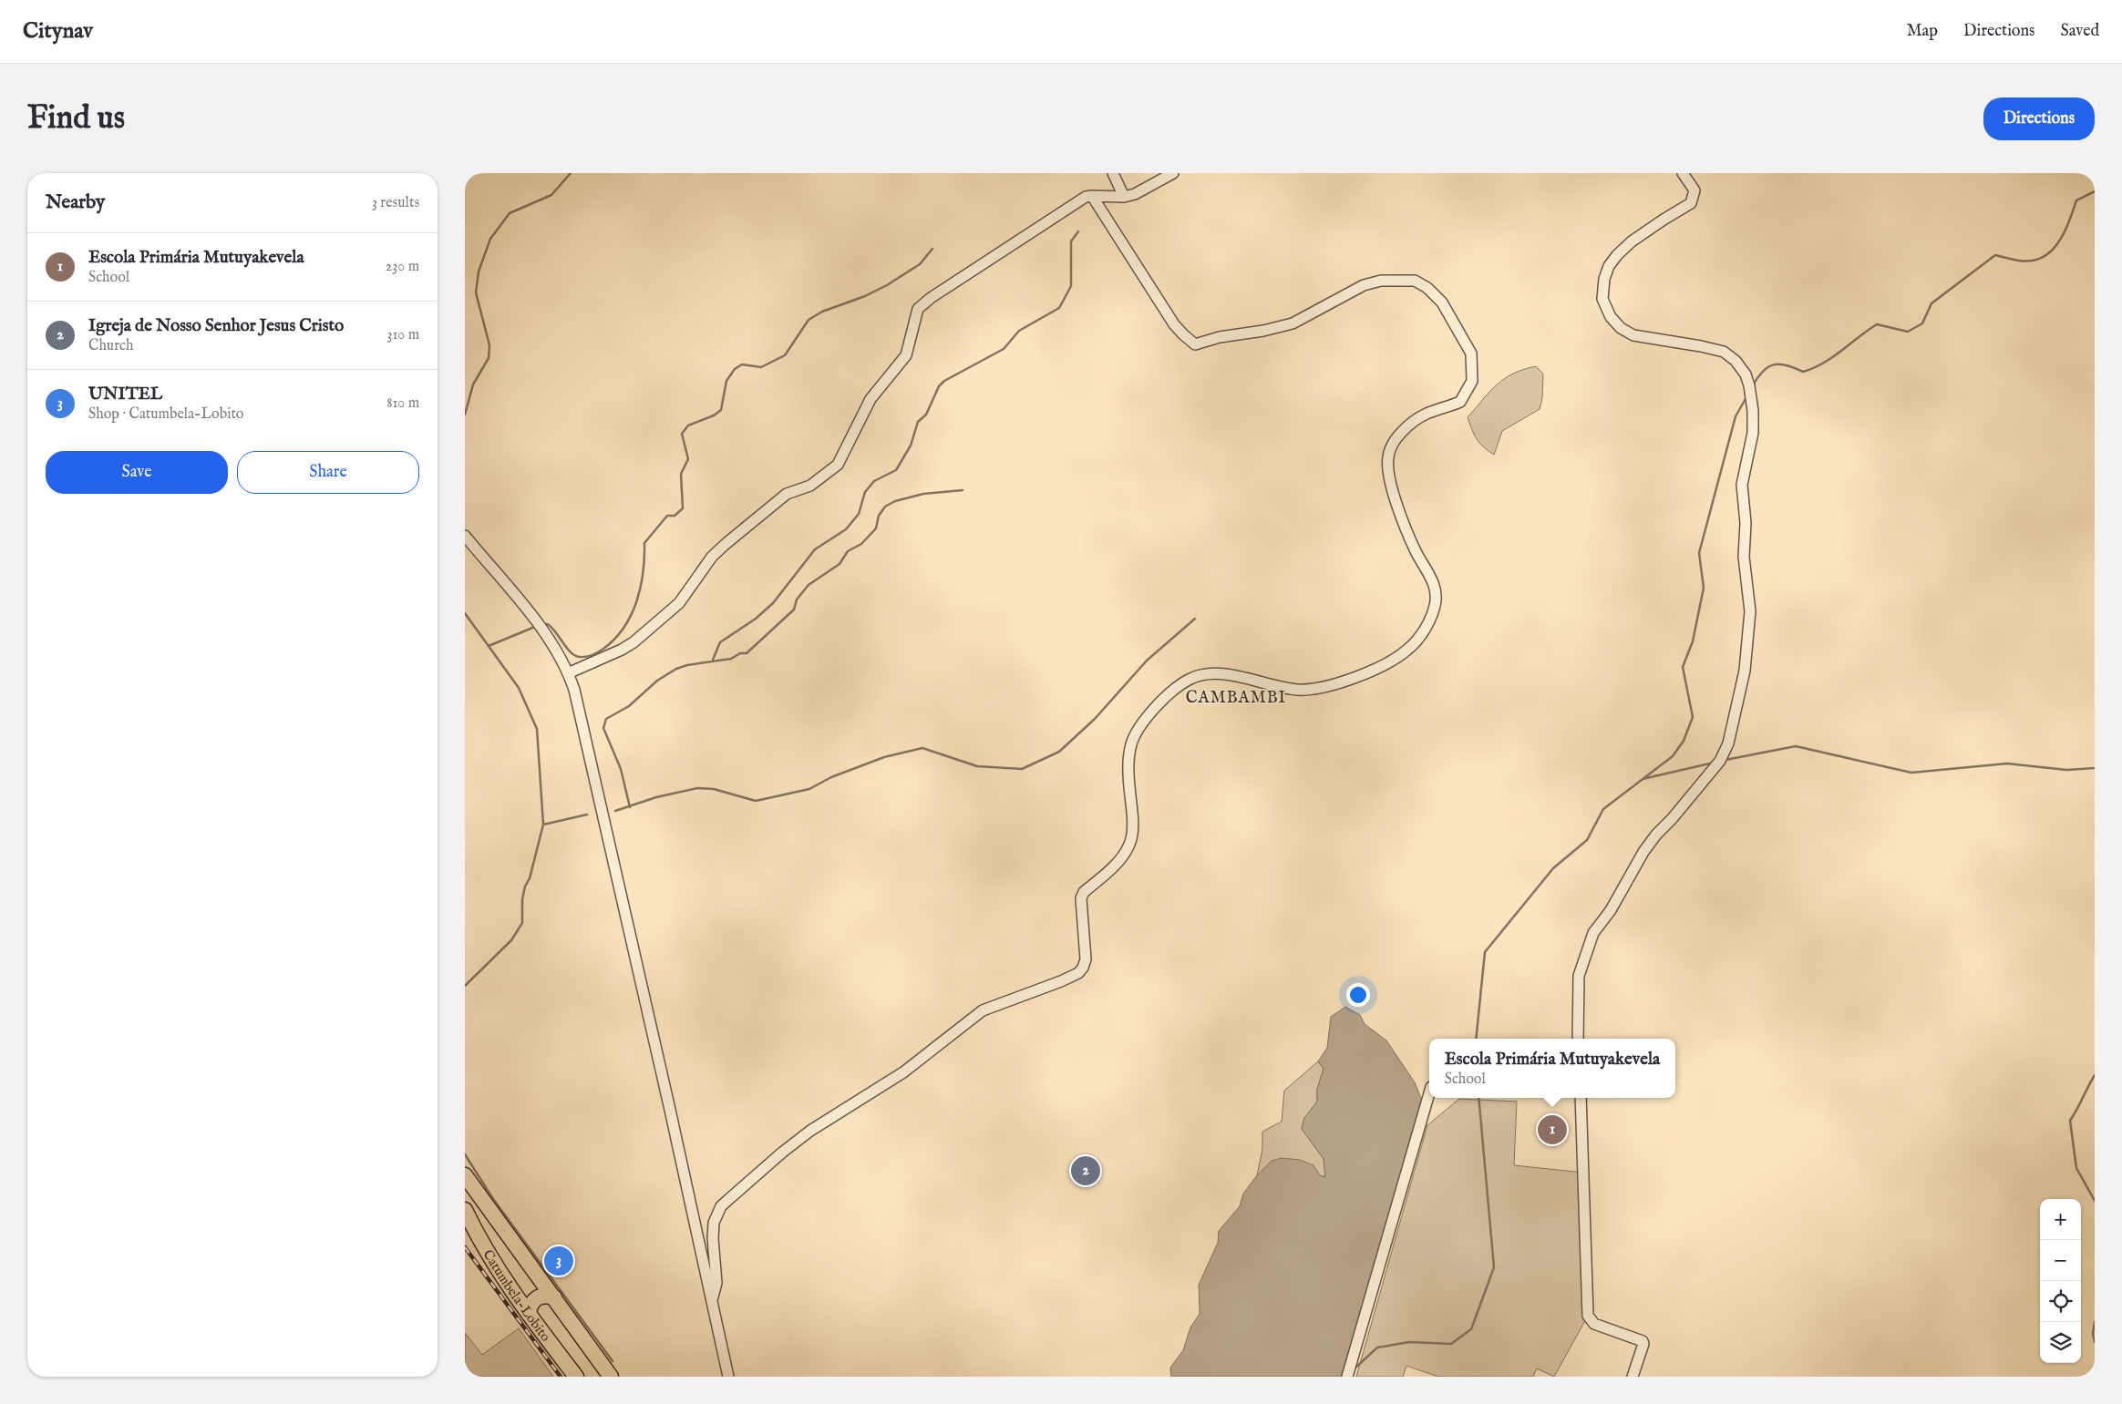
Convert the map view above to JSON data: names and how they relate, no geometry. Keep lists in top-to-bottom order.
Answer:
{
  "streets": {
    "highway": ["Catumbela-Lobito"]
  },
  "districts": ["CAMBAMBI"],
  "page": {
    "header": "Citynav",
    "nav": ["Map", "Directions", "Saved"],
    "buttons": [
      "Directions",
      ["Save", "Share"]
    ],
    "title": "Find us",
    "heading": ["Nearby", "3 results"],
    "list": [
      {
        "mark": "1",
        "name": "Escola Primária Mutuyakevela",
        "note": "School",
        "value": "230 m"
      },
      {
        "mark": "2",
        "name": "Igreja de Nosso Senhor Jesus Cristo",
        "note": "Church",
        "value": "310 m"
      },
      {
        "mark": "3",
        "name": "UNITEL",
        "note": "Shop · Catumbela-Lobito",
        "value": "810 m"
      }
    ],
    "popup": ["Escola Primária Mutuyakevela", "School"],
    "pins": ["1", "2", "3"],
    "map_buttons": ["+", "−"]
  }
}
